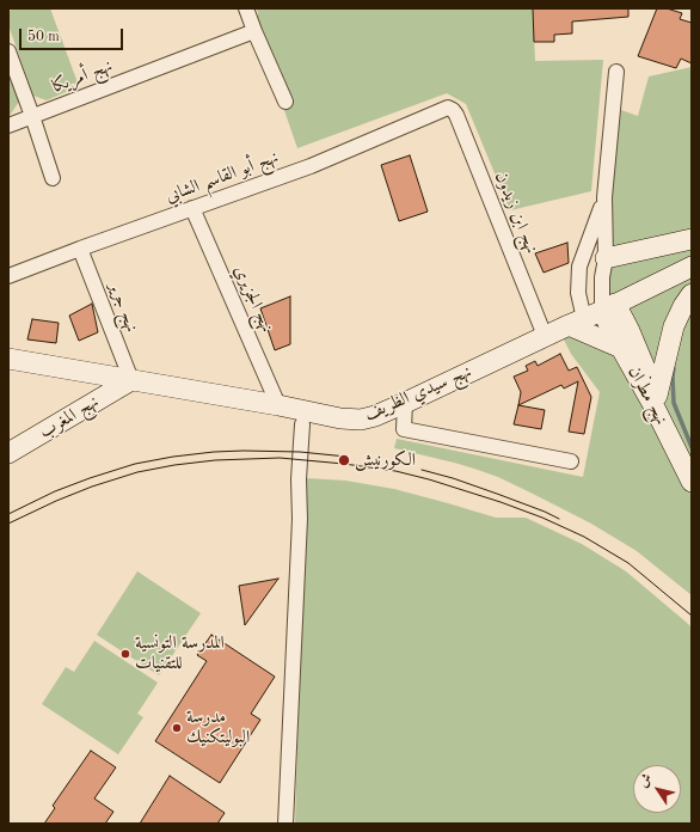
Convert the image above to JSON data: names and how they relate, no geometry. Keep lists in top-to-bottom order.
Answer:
{
  "streets": {
    "street": [
      "نهج أمريكا",
      "نهج أبو القاسم الشابي",
      "نهج ابن زيدون",
      "نهج الجزيري",
      "نهج جرير",
      "نهج سيدي الظريف",
      "نهج مطران",
      "نهج المغرب"
    ]
  },
  "crossings": [
    ["نهج أبو القاسم الشابي", "نهج ابن زيدون"],
    ["نهج أبو القاسم الشابي", "نهج الجزيري"],
    ["نهج أبو القاسم الشابي", "نهج جرير"],
    ["نهج ابن زيدون", "نهج سيدي الظريف"],
    ["نهج الجزيري", "نهج سيدي الظريف"],
    ["نهج جرير", "نهج سيدي الظريف"],
    ["نهج جرير", "نهج المغرب"],
    ["نهج سيدي الظريف", "نهج مطران"],
    ["نهج سيدي الظريف", "نهج المغرب"]
  ],
  "places": ["الكورنيش", "المدرسة التونسية للتقنيات", "مدرسة البوليتكنيك"],
  "scale_bar": "50 m",
  "north": "top left"
}
